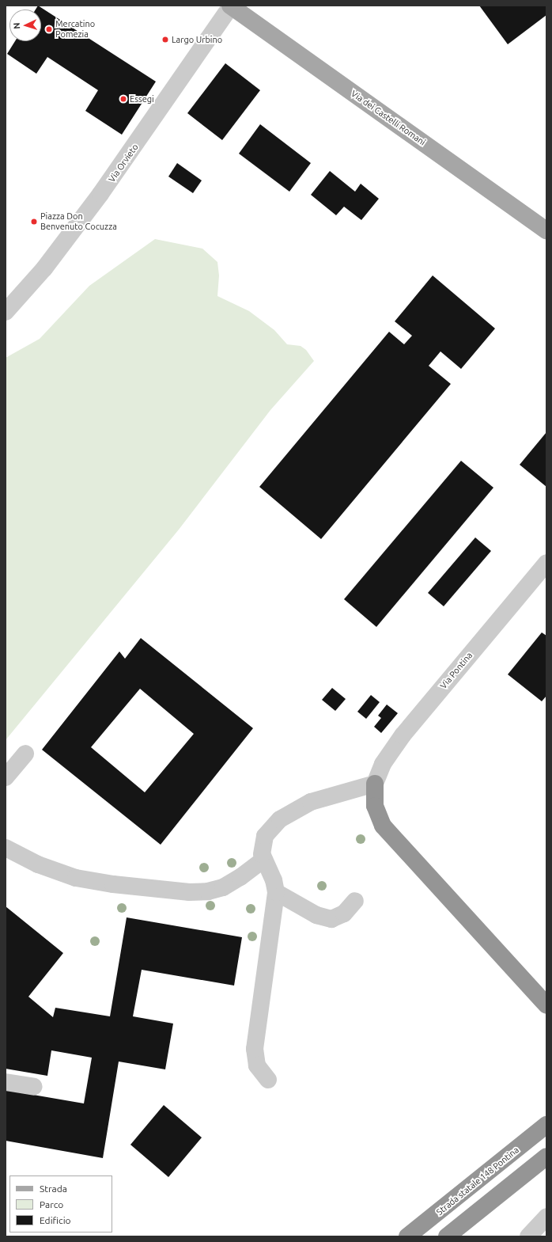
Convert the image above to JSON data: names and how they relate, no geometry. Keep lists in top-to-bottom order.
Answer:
{
  "streets": {
    "highway": ["Strada statale 148 Pontina"],
    "main road": ["Via dei Castelli Romani"],
    "street": ["Via Orvieto", "Via Pontina"]
  },
  "crossings": [
    ["Via dei Castelli Romani", "Via Orvieto"]
  ],
  "places": [
    "Mercatino Pomezia",
    "Largo Urbino",
    "Essegi",
    "Piazza Don Benvenuto Cocuzza"
  ],
  "legend": ["Strada", "Parco", "Edificio"],
  "north": "left"
}
